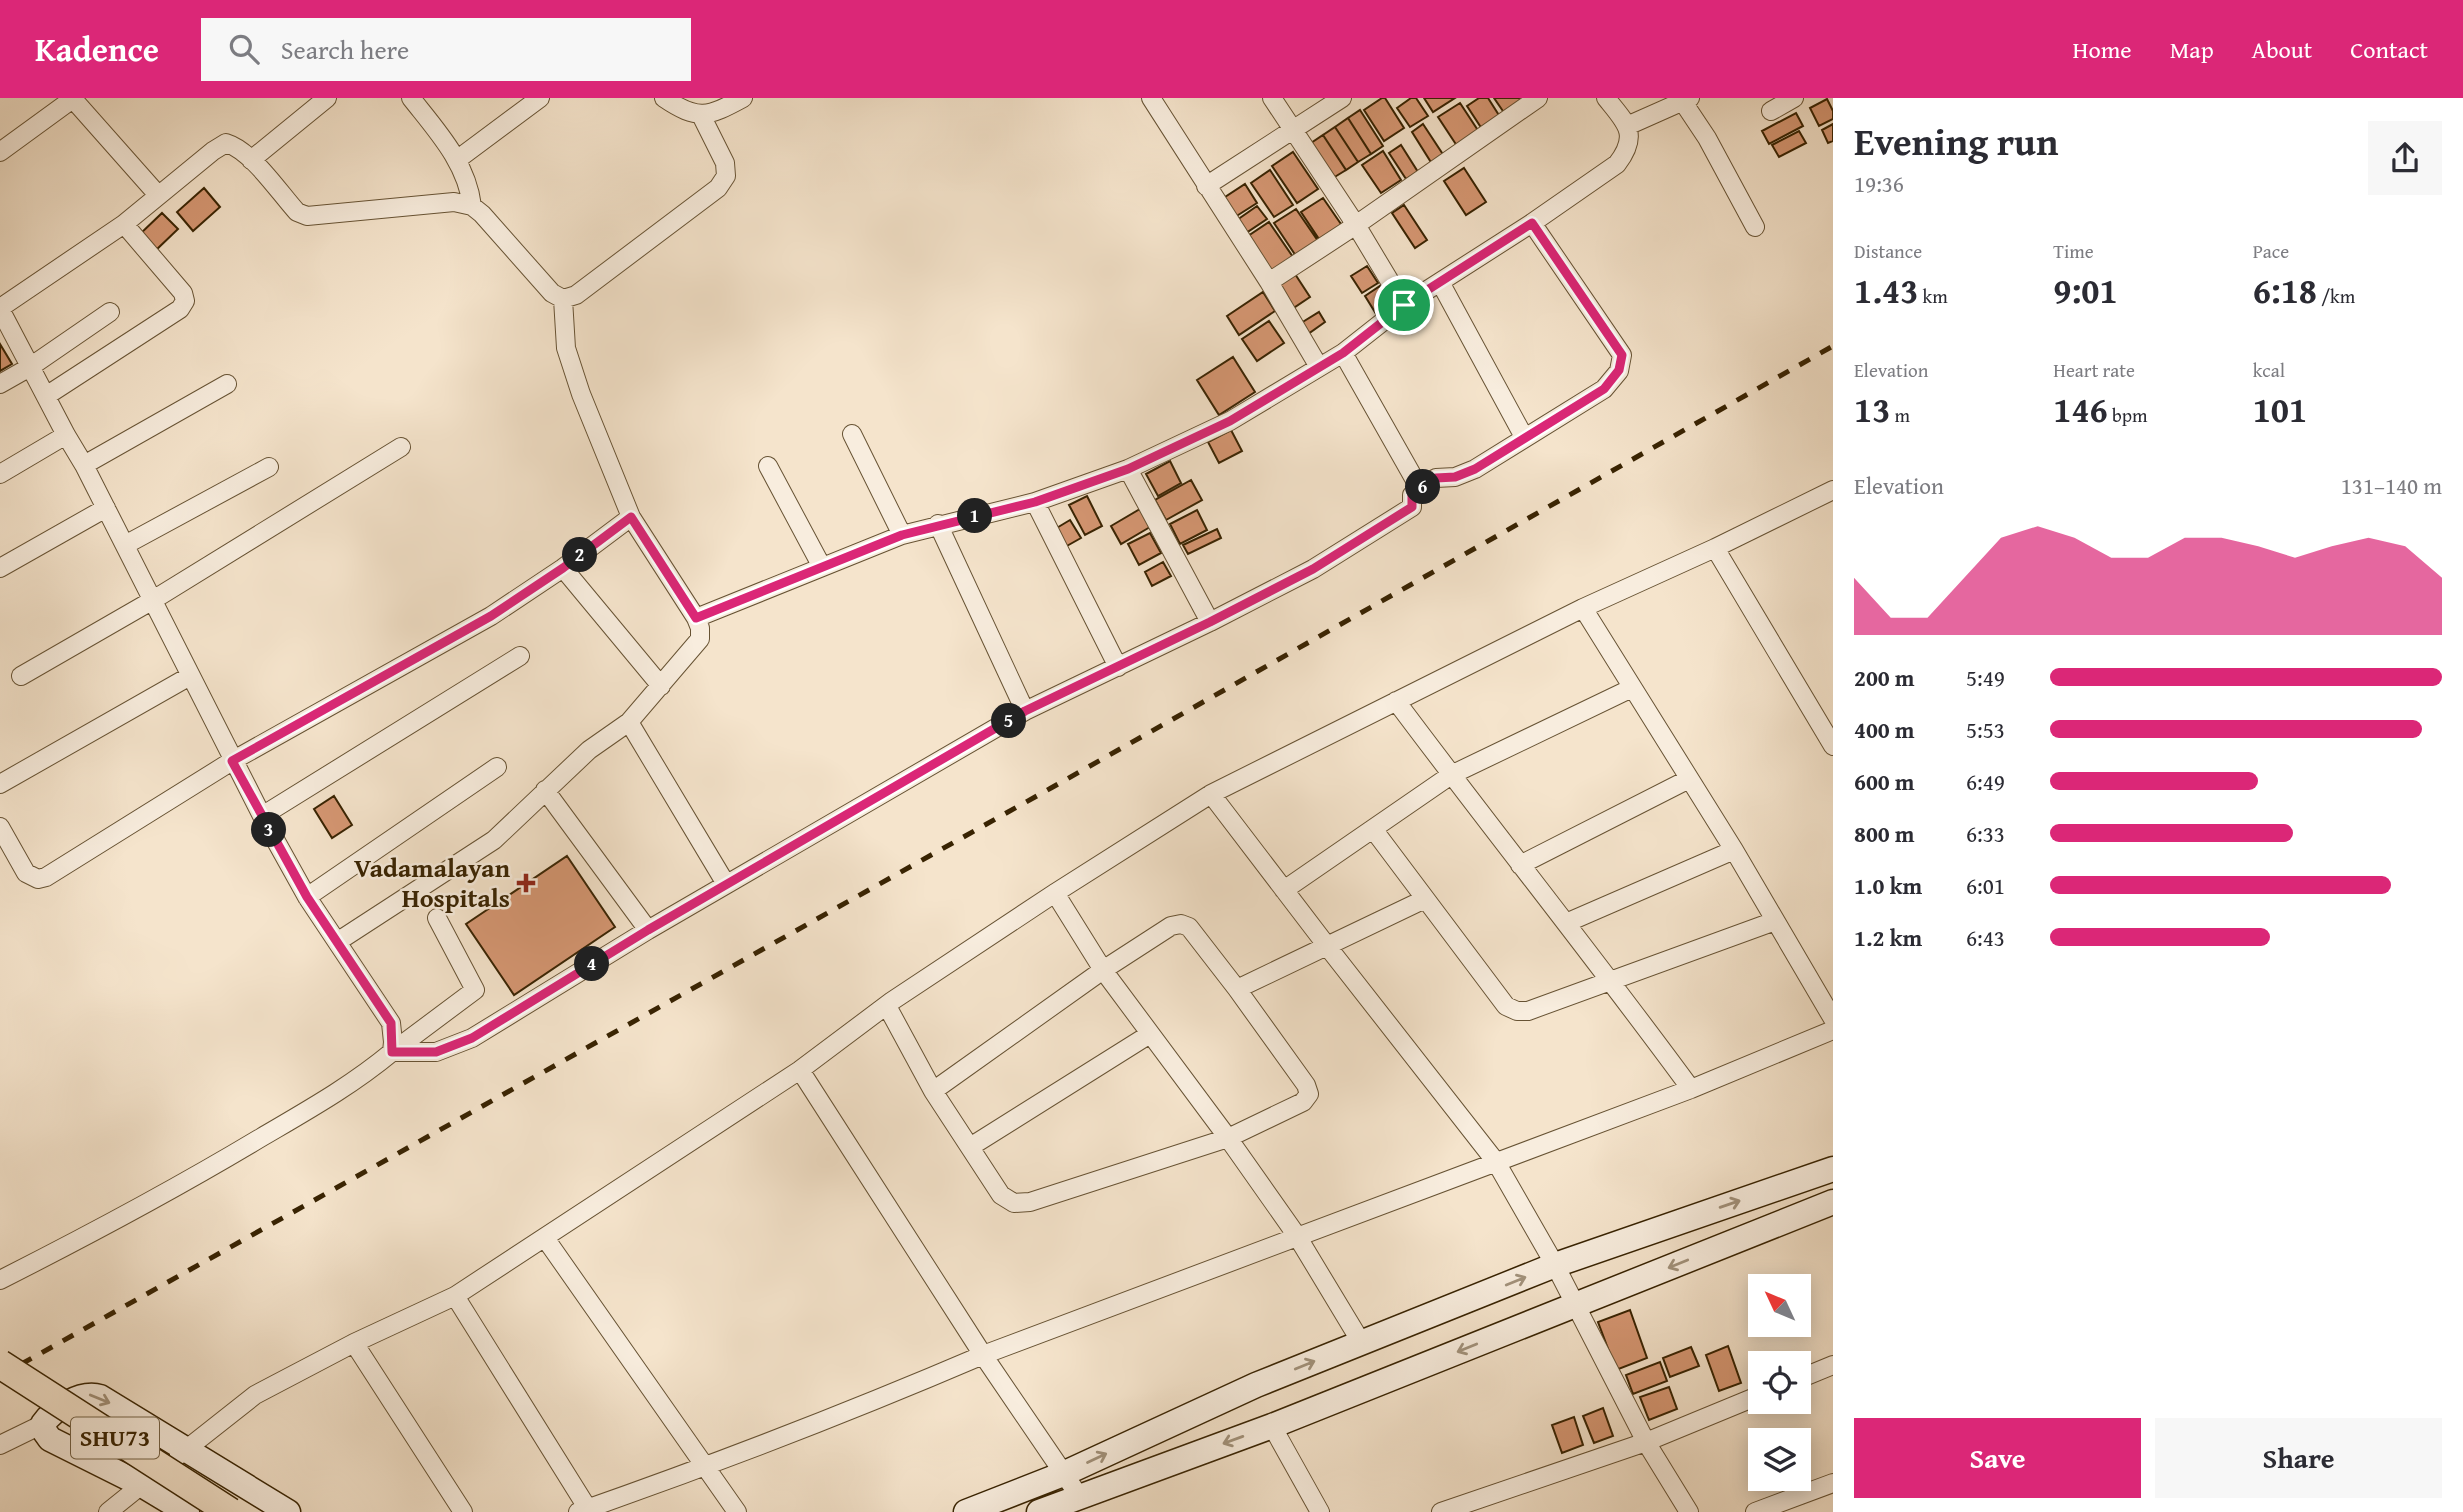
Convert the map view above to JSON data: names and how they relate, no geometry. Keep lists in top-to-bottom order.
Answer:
{
  "streets": {
    "main road": ["SHU73"]
  },
  "places": {
    "health": ["Vadamalayan Hospitals"]
  },
  "north": "top left",
  "page": {
    "header": "Kadence",
    "search": "Search here",
    "nav": [
      "Home",
      "Map",
      "About",
      "Contact"
    ],
    "heading": ["Evening run", "19:36"],
    "stats": [
      ["Distance", "1.43 km"],
      ["Time", "9:01"],
      ["Pace", "6:18 /km"],
      ["Elevation", "13 m"],
      ["Heart rate", "146 bpm"],
      ["kcal", "101"]
    ],
    "chart": ["Elevation", "131–140 m"],
    "pins": [
      "6",
      "1",
      "2",
      "5",
      "3",
      "4"
    ],
    "list": [
      {
        "name": "200 m",
        "note": "5:49"
      },
      {
        "name": "400 m",
        "note": "5:53"
      },
      {
        "name": "600 m",
        "note": "6:49"
      },
      {
        "name": "800 m",
        "note": "6:33"
      },
      {
        "name": "1.0 km",
        "note": "6:01"
      },
      {
        "name": "1.2 km",
        "note": "6:43"
      }
    ],
    "buttons": ["Save", "Share"]
  }
}
